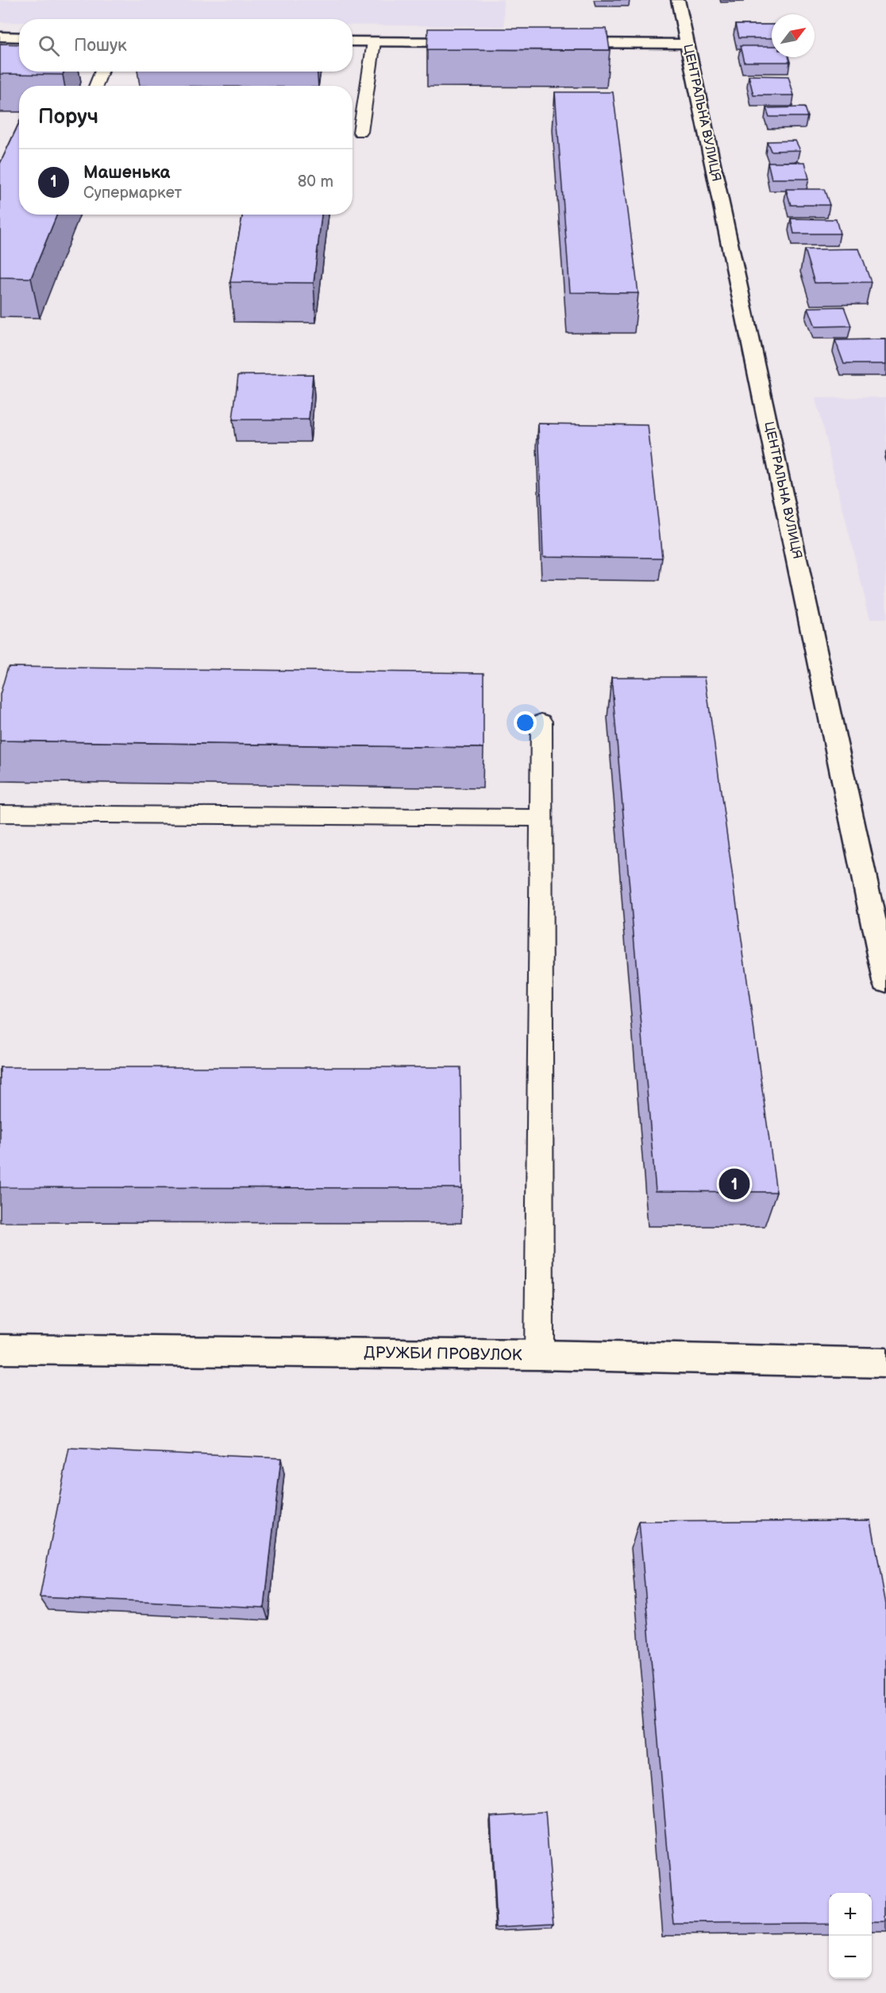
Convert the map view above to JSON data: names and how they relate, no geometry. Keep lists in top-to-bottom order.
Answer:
{
  "streets": {
    "street": ["ЦЕНТРАЛЬНА ВУЛИЦЯ", "ДРУЖБИ ПРОВУЛОК"]
  },
  "north": "top right",
  "page": {
    "search": "Пошук",
    "heading": "Поруч",
    "list": [
      {
        "mark": "1",
        "name": "Машенька",
        "note": "Супермаркет",
        "value": "80 m"
      }
    ],
    "pins": "1",
    "map_buttons": ["+", "−"]
  }
}
